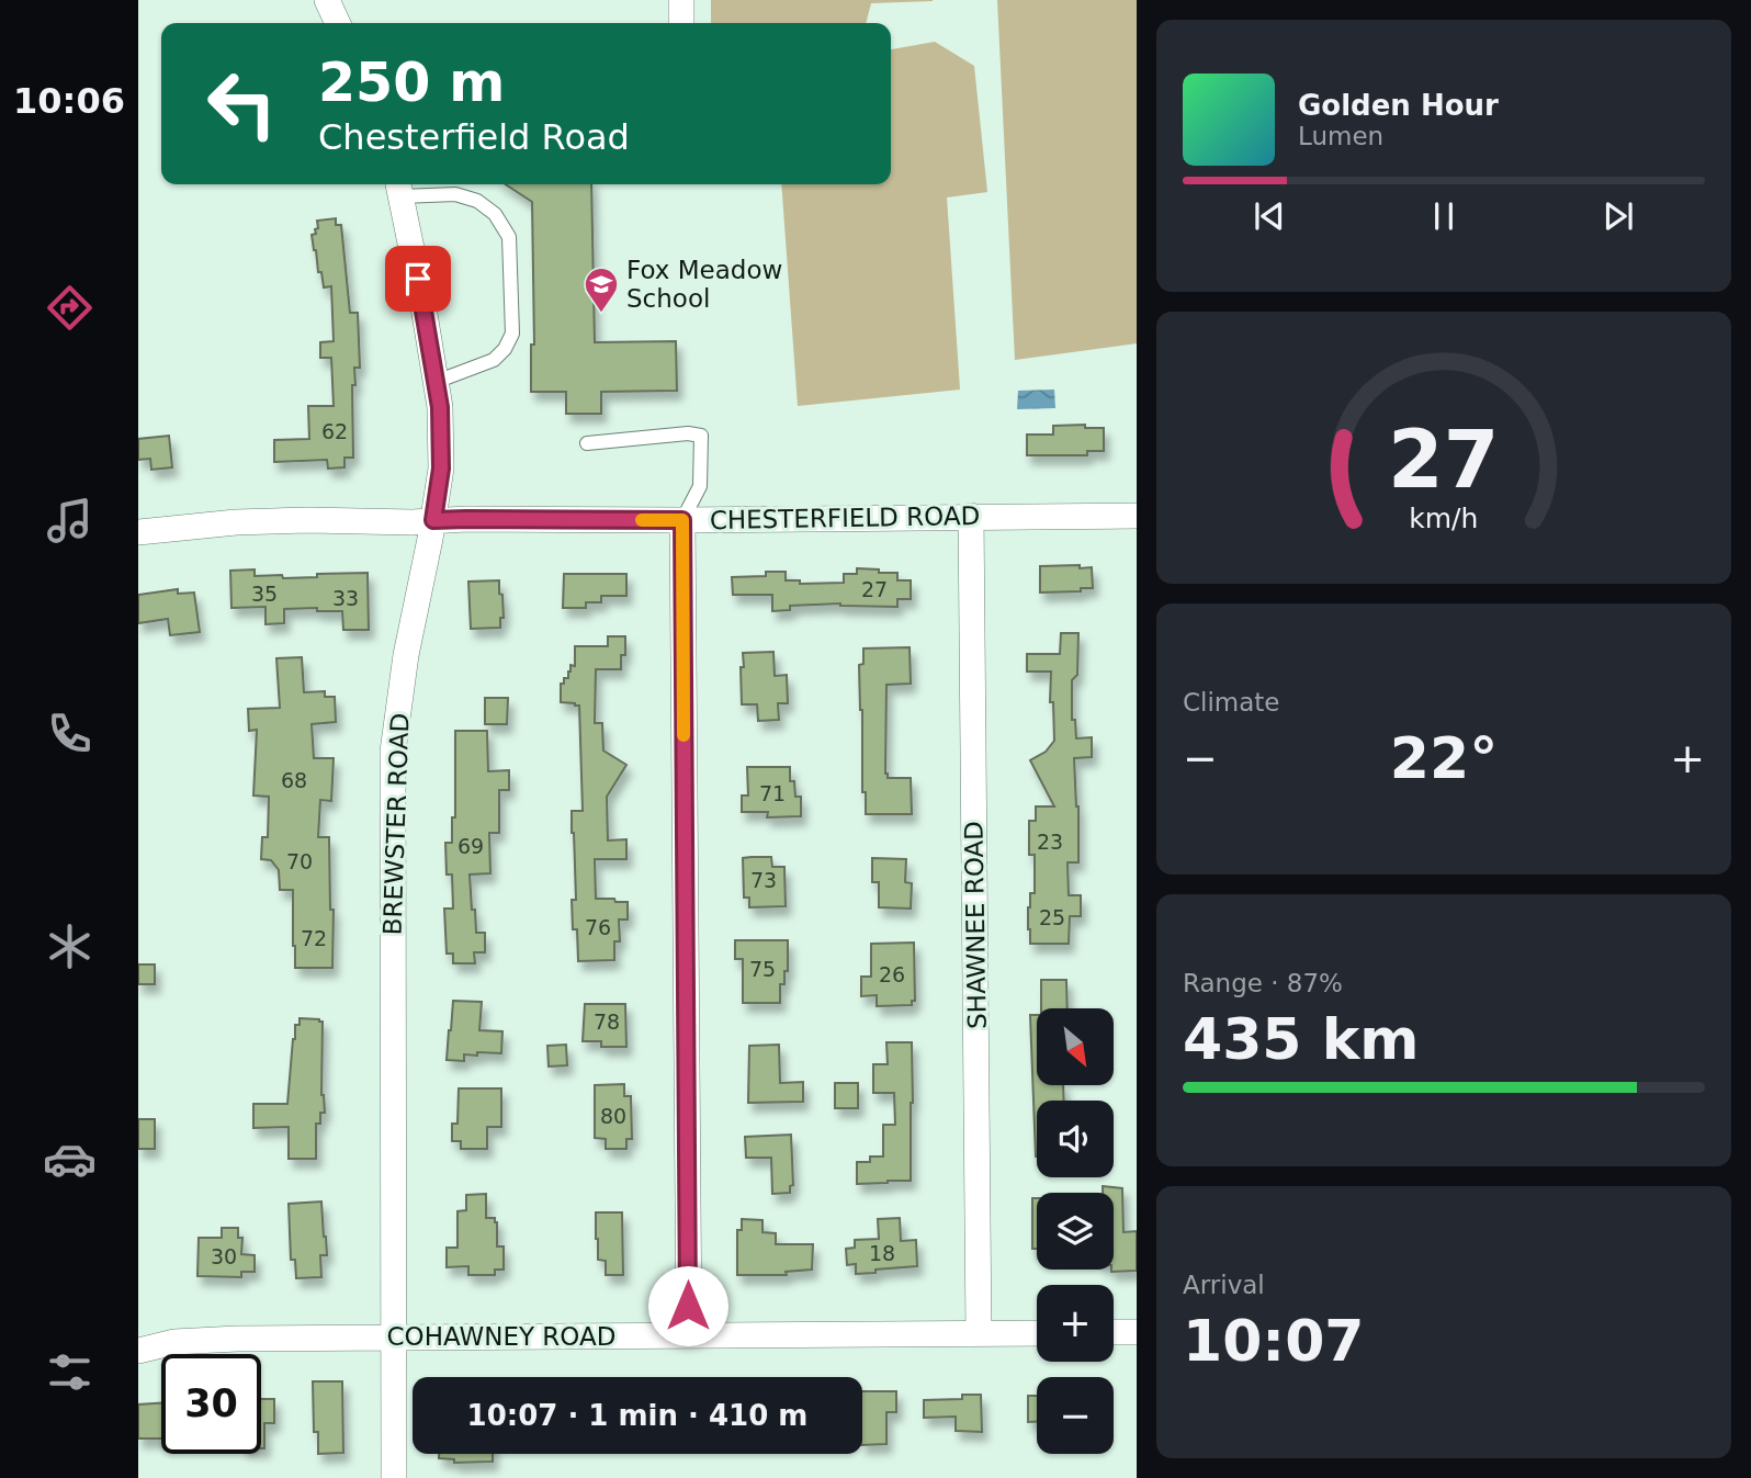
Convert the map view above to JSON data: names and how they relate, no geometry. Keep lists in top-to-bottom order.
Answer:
{
  "streets": {
    "street": [
      "CHESTERFIELD ROAD",
      "BREWSTER ROAD",
      "SHAWNEE ROAD",
      "COHAWNEY ROAD"
    ]
  },
  "crossings": [
    ["CHESTERFIELD ROAD", "BREWSTER ROAD"],
    ["CHESTERFIELD ROAD", "SHAWNEE ROAD"],
    ["BREWSTER ROAD", "COHAWNEY ROAD"],
    ["SHAWNEE ROAD", "COHAWNEY ROAD"]
  ],
  "places": {
    "school or university": ["Fox Meadow School"]
  },
  "house_numbers": [
    "62",
    "27",
    "35",
    "33",
    "68",
    "71",
    "23",
    "69",
    "70",
    "73",
    "25",
    "76",
    "72",
    "75",
    "26",
    "78",
    "80",
    "18",
    "30"
  ],
  "north": "bottom right",
  "page": {
    "tabs": "10:06",
    "turn": ["250 m", "Chesterfield Road"],
    "song": ["Golden Hour", "Lumen"],
    "tile": [
      "Climate",
      ["Range · 87%", "435 km"],
      ["Arrival", "10:07"]
    ],
    "heat": ["−", "22°", "+"],
    "map_buttons": ["+", "−"],
    "limit": "30",
    "trip": "10:07 · 1 min · 410 m",
    "gauge": ["27", "km/h"]
  }
}
